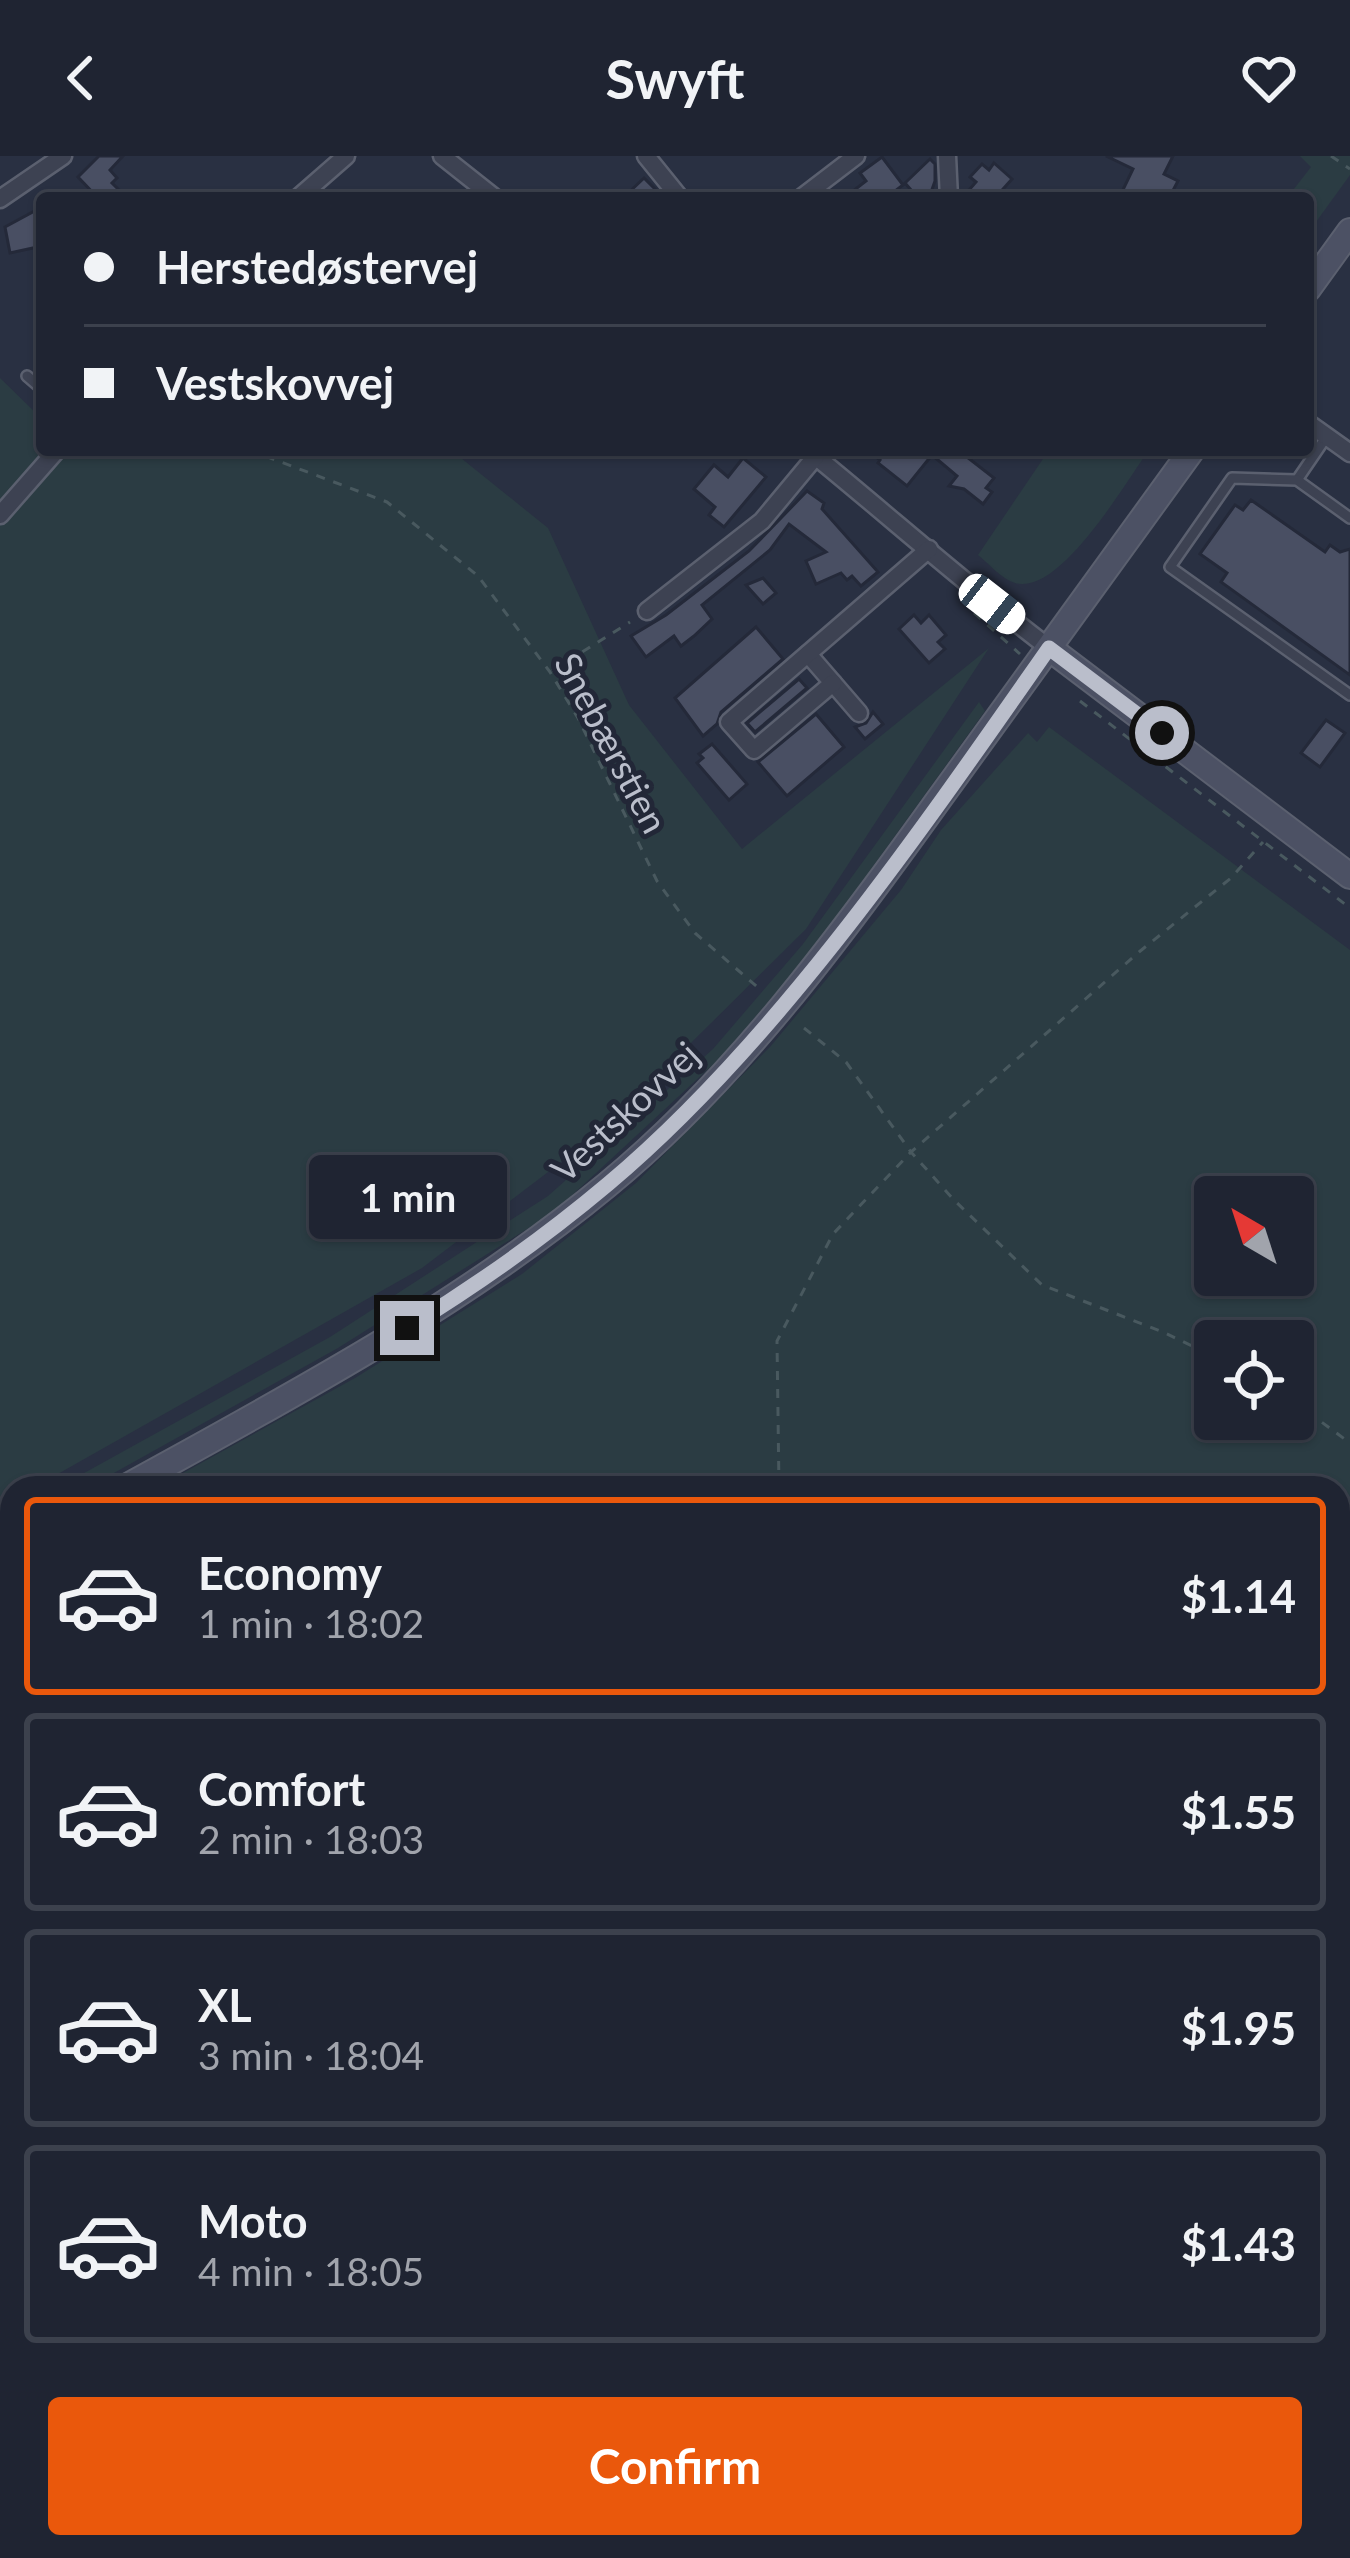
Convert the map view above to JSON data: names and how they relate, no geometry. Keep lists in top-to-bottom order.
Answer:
{
  "streets": {
    "street": ["Vestskovvej"],
    "path": ["Snebærstien"]
  },
  "north": "top left",
  "page": {
    "header": "Swyft",
    "banner": ["Herstedøstervej", "Vestskovvej"],
    "bubble": "1 min",
    "list": [
      {
        "name": "Economy",
        "note": "1 min · 18:02",
        "value": "$1.14"
      },
      {
        "name": "Comfort",
        "note": "2 min · 18:03",
        "value": "$1.55"
      },
      {
        "name": "XL",
        "note": "3 min · 18:04",
        "value": "$1.95"
      },
      {
        "name": "Moto",
        "note": "4 min · 18:05",
        "value": "$1.43"
      }
    ],
    "buttons": "Confirm"
  }
}
